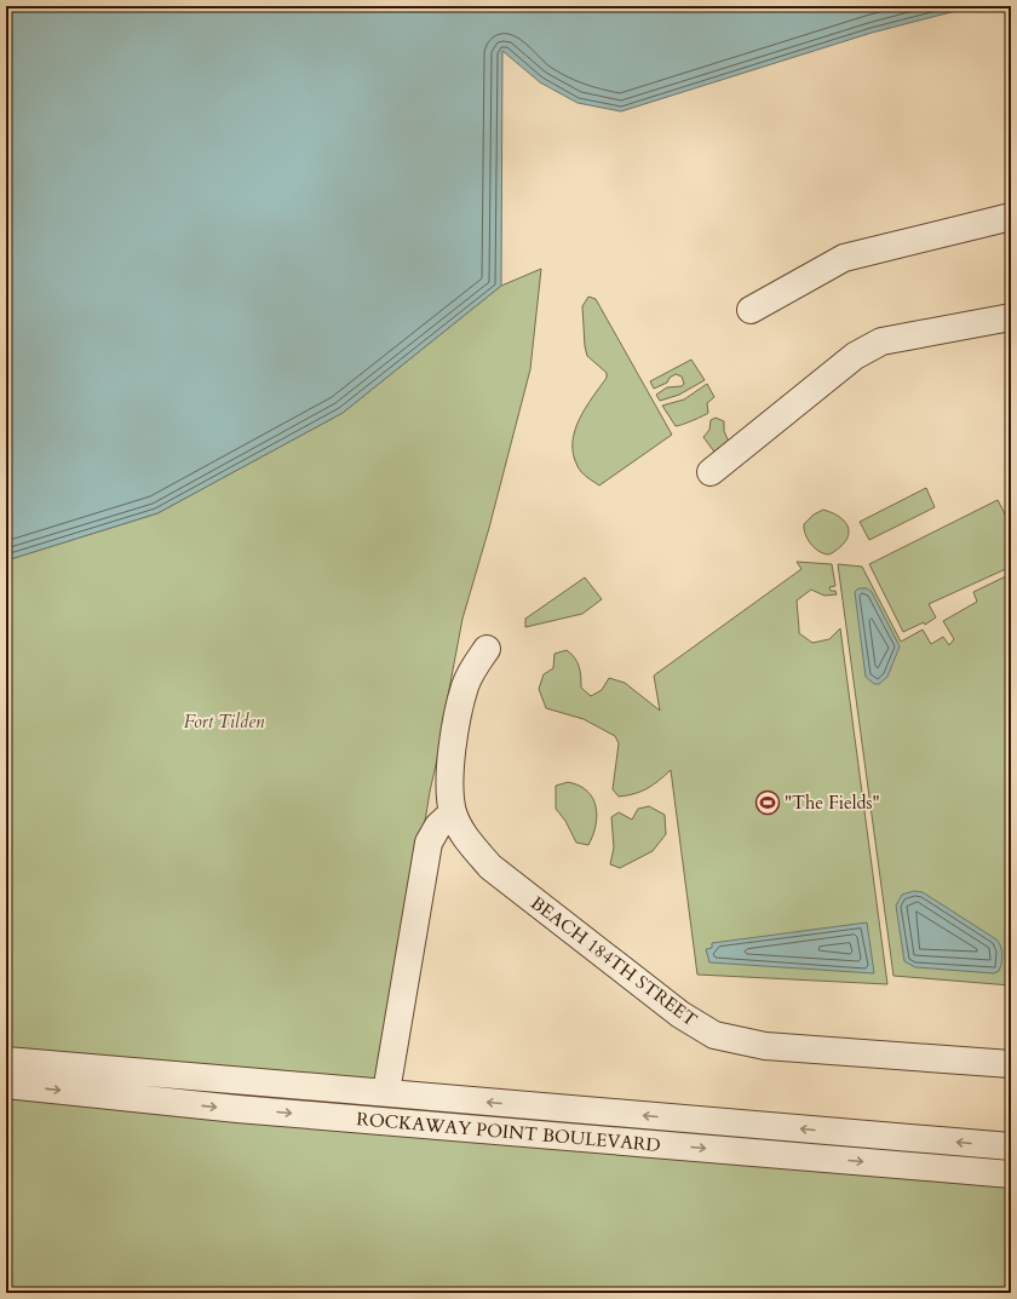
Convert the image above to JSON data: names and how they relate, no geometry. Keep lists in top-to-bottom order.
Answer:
{
  "streets": {
    "street": ["BEACH 184TH STREET", "ROCKAWAY POINT BOULEVARD"]
  },
  "parks": ["Fort Tilden"],
  "places": {
    "sports": ["\"The Fields\""]
  }
}
